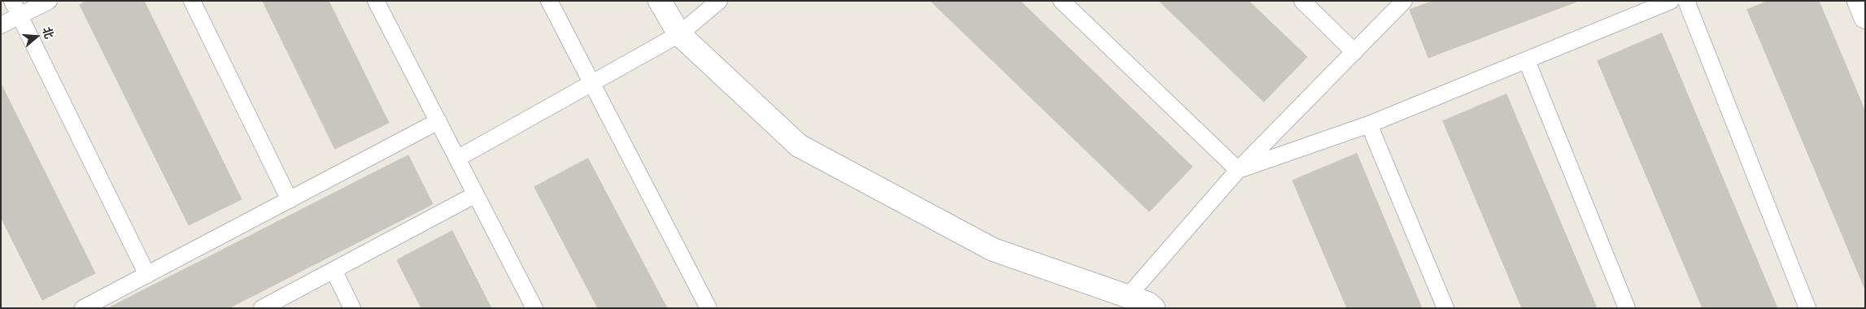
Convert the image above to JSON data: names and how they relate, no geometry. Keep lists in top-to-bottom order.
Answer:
{
  "north": "right"
}
